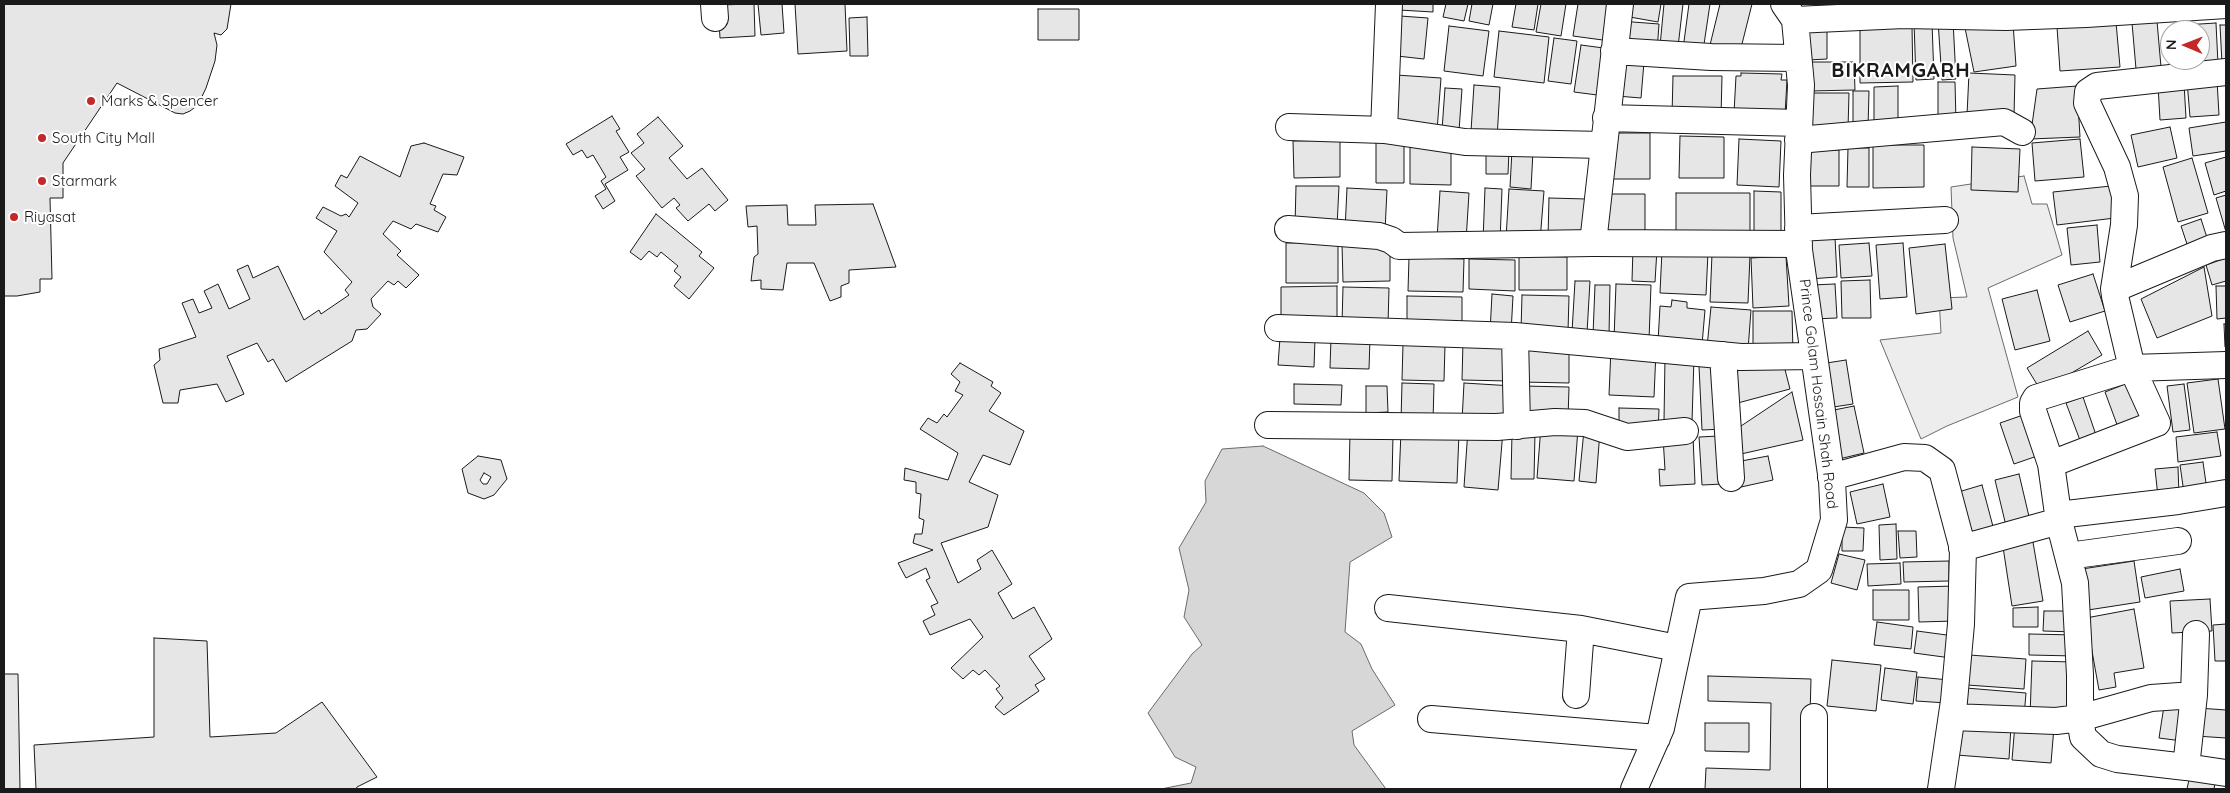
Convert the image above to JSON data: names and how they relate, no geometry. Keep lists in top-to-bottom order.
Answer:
{
  "streets": {
    "street": ["Prince Golam Hossain Shah Road"]
  },
  "districts": ["BIKRAMGARH"],
  "places": [
    "Marks & Spencer",
    "South City Mall",
    "Starmark",
    "Riyasat"
  ],
  "north": "left"
}
